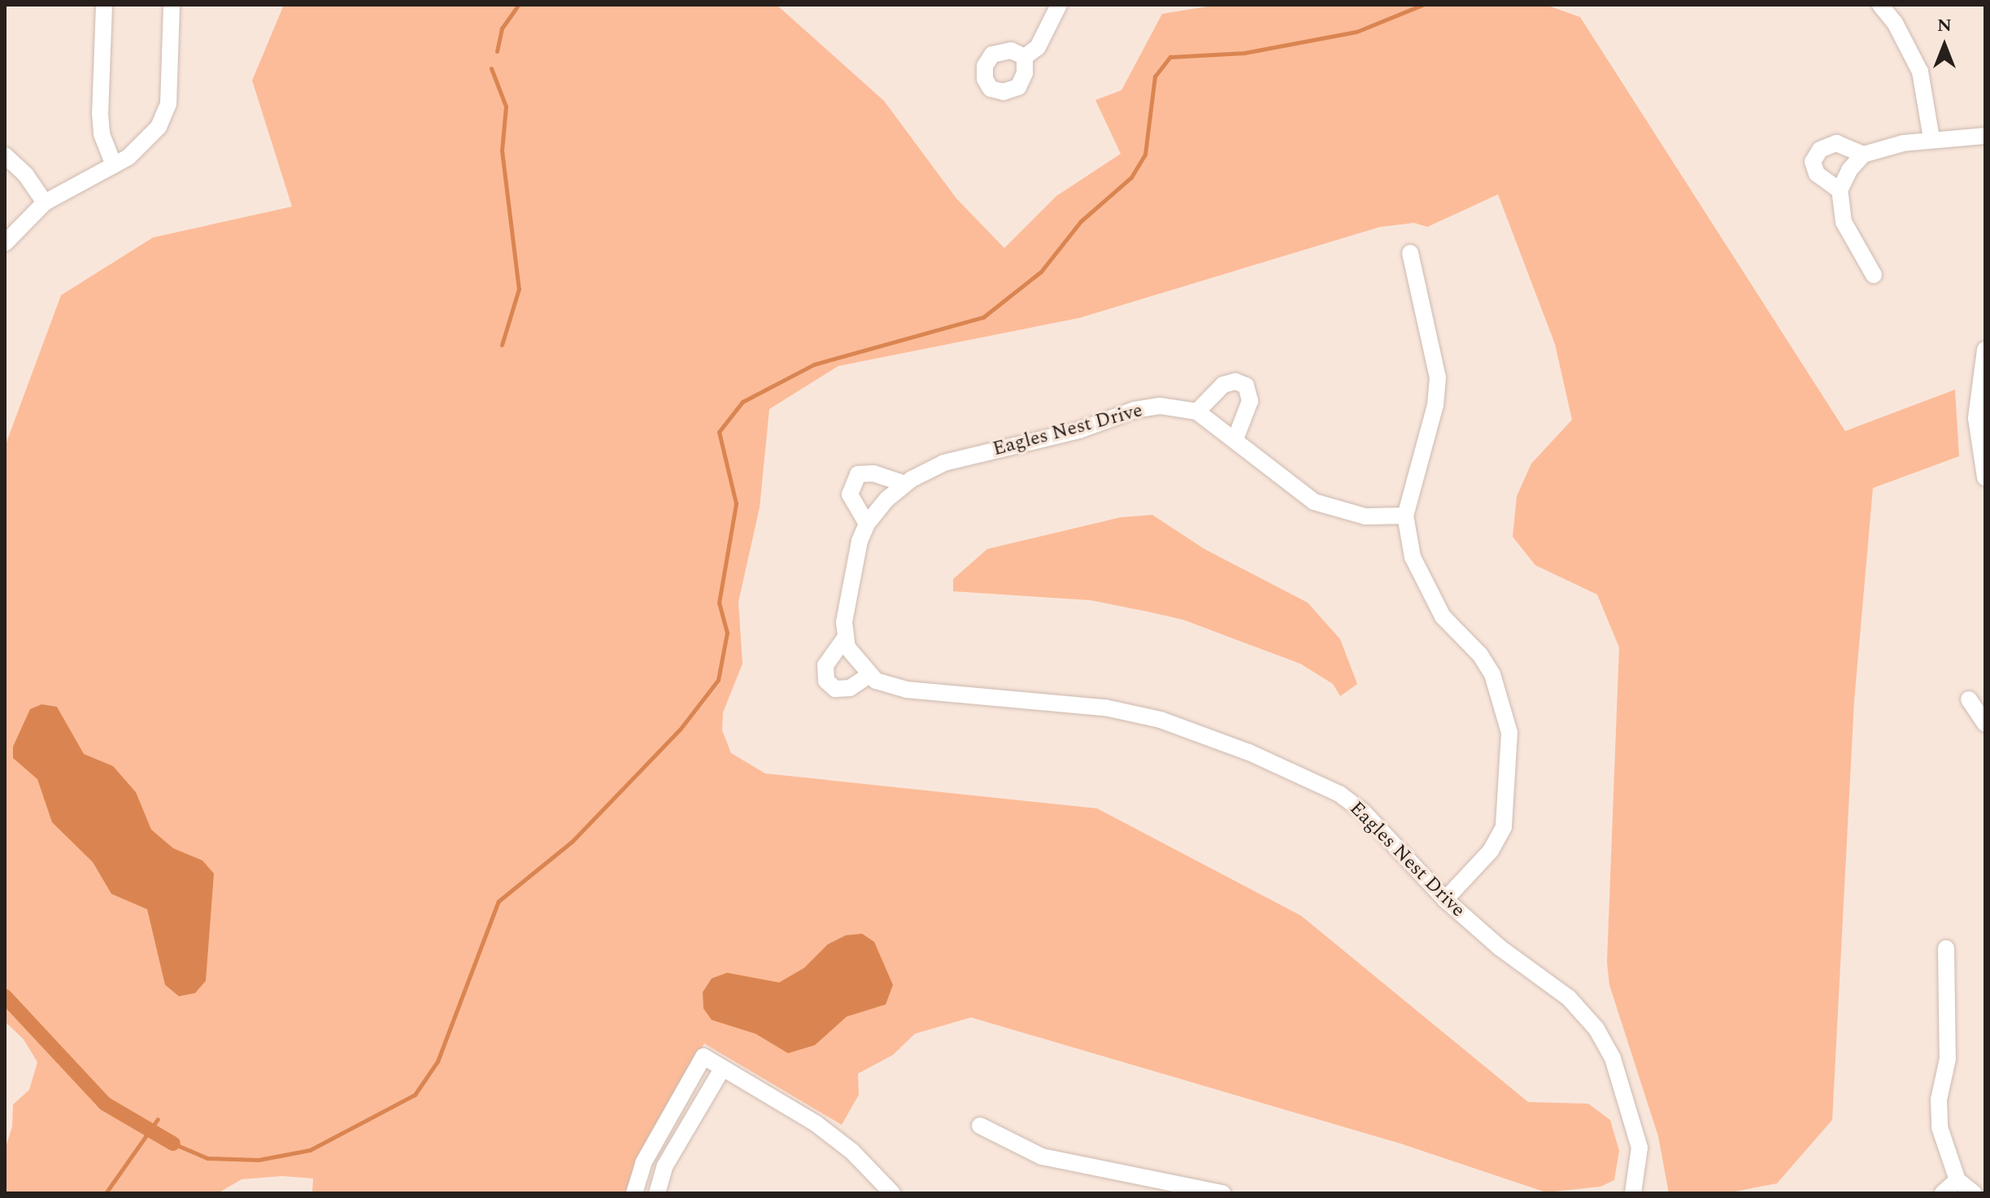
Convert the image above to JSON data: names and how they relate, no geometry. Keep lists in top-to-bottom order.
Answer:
{
  "streets": {
    "street": ["Eagles Nest Drive"]
  },
  "north": "top"
}
